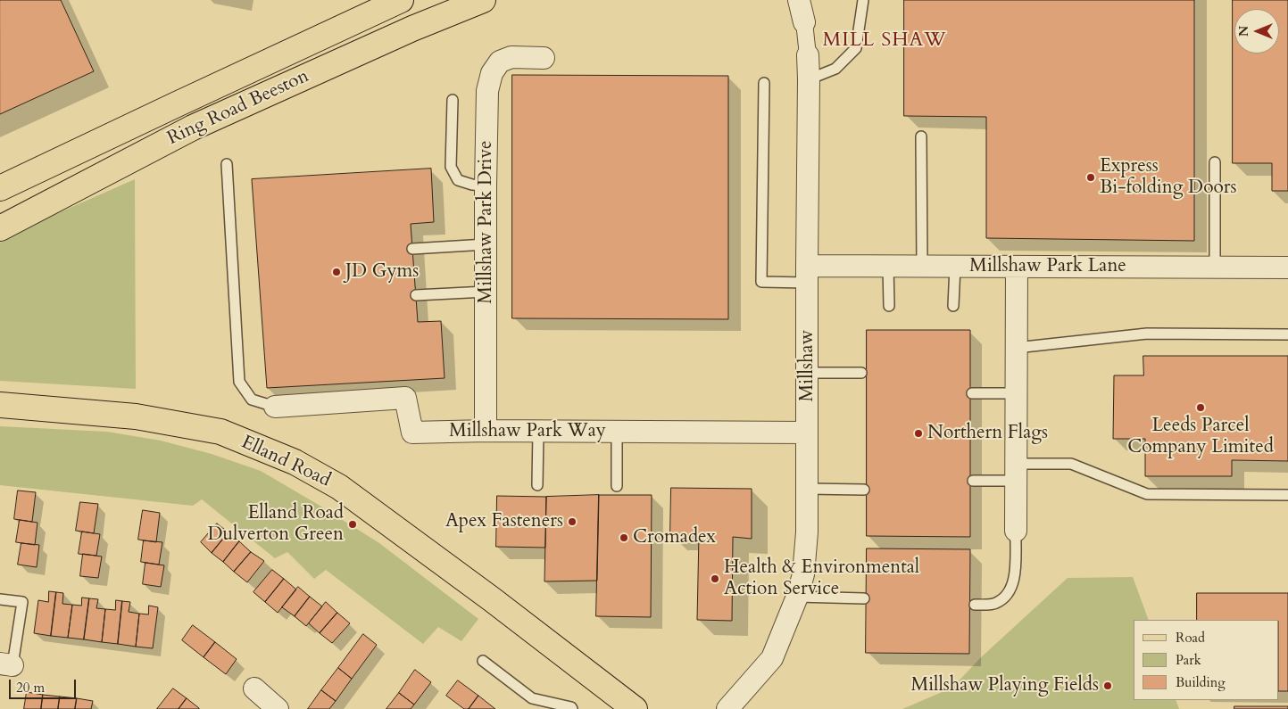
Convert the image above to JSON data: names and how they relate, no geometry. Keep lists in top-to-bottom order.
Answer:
{
  "streets": {
    "main road": ["Ring Road Beeston", "Elland Road"],
    "street": [
      "Millshaw Park Drive",
      "Millshaw Park Lane",
      "Millshaw",
      "Millshaw Park Way"
    ]
  },
  "crossings": [
    ["Millshaw Park Drive", "Millshaw Park Way"],
    ["Millshaw Park Lane", "Millshaw"],
    ["Millshaw", "Millshaw Park Way"]
  ],
  "districts": ["MILL SHAW"],
  "places": [
    "Express Bi-folding Doors",
    "JD Gyms",
    "Leeds Parcel Company Limited",
    "Northern Flags",
    "Apex Fasteners",
    "Elland Road Dulverton Green",
    "Cromadex",
    "Health & Environmental Action Service",
    "Millshaw Playing Fields"
  ],
  "legend": ["Road", "Park", "Building"],
  "scale_bar": "20 m",
  "north": "left"
}
